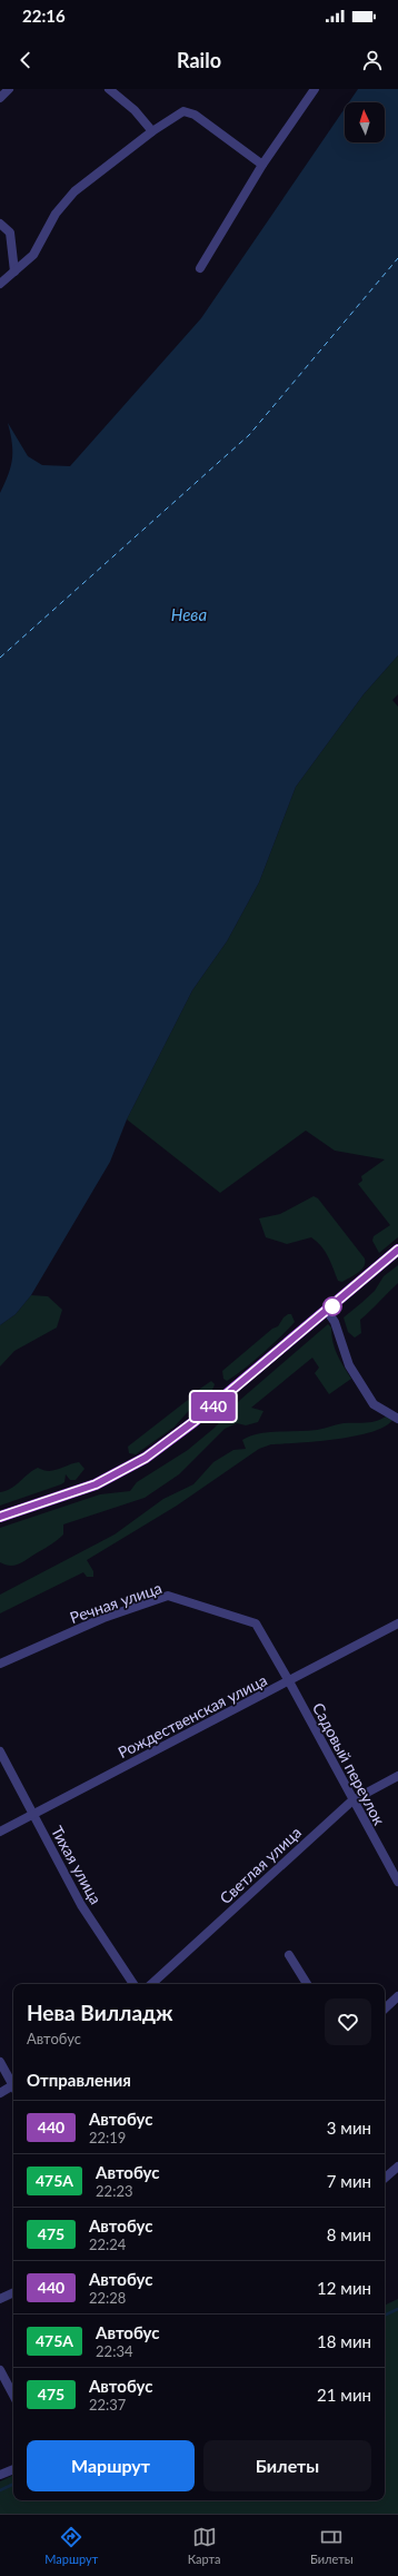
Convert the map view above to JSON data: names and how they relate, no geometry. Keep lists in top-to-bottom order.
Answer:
{
  "streets": {
    "street": [
      "Речная улица",
      "Рождественская улица",
      "Садовый переулок",
      "Тихая улица",
      "Светлая улица"
    ]
  },
  "crossings": [
    ["Речная улица", "Рождественская улица"],
    ["Речная улица", "Садовый переулок"],
    ["Рождественская улица", "Садовый переулок"],
    ["Рождественская улица", "Тихая улица"],
    ["Садовый переулок", "Светлая улица"]
  ],
  "water": ["Нева"],
  "lines": ["bus line 440"],
  "north": "top",
  "page": {
    "status": "22:16",
    "header": "Railo",
    "on_map": "440",
    "heading": [
      ["Нева Вилладж", "Автобус"],
      "Отправления"
    ],
    "list": [
      {
        "mark": "440",
        "name": "Автобус",
        "note": "22:19",
        "value": "3 мин"
      },
      {
        "mark": "475А",
        "name": "Автобус",
        "note": "22:23",
        "value": "7 мин"
      },
      {
        "mark": "475",
        "name": "Автобус",
        "note": "22:24",
        "value": "8 мин"
      },
      {
        "mark": "440",
        "name": "Автобус",
        "note": "22:28",
        "value": "12 мин"
      },
      {
        "mark": "475А",
        "name": "Автобус",
        "note": "22:34",
        "value": "18 мин"
      },
      {
        "mark": "475",
        "name": "Автобус",
        "note": "22:37",
        "value": "21 мин"
      }
    ],
    "buttons": ["Маршрут", "Билеты"],
    "tabs": ["Маршрут", "Карта", "Билеты"]
  }
}
